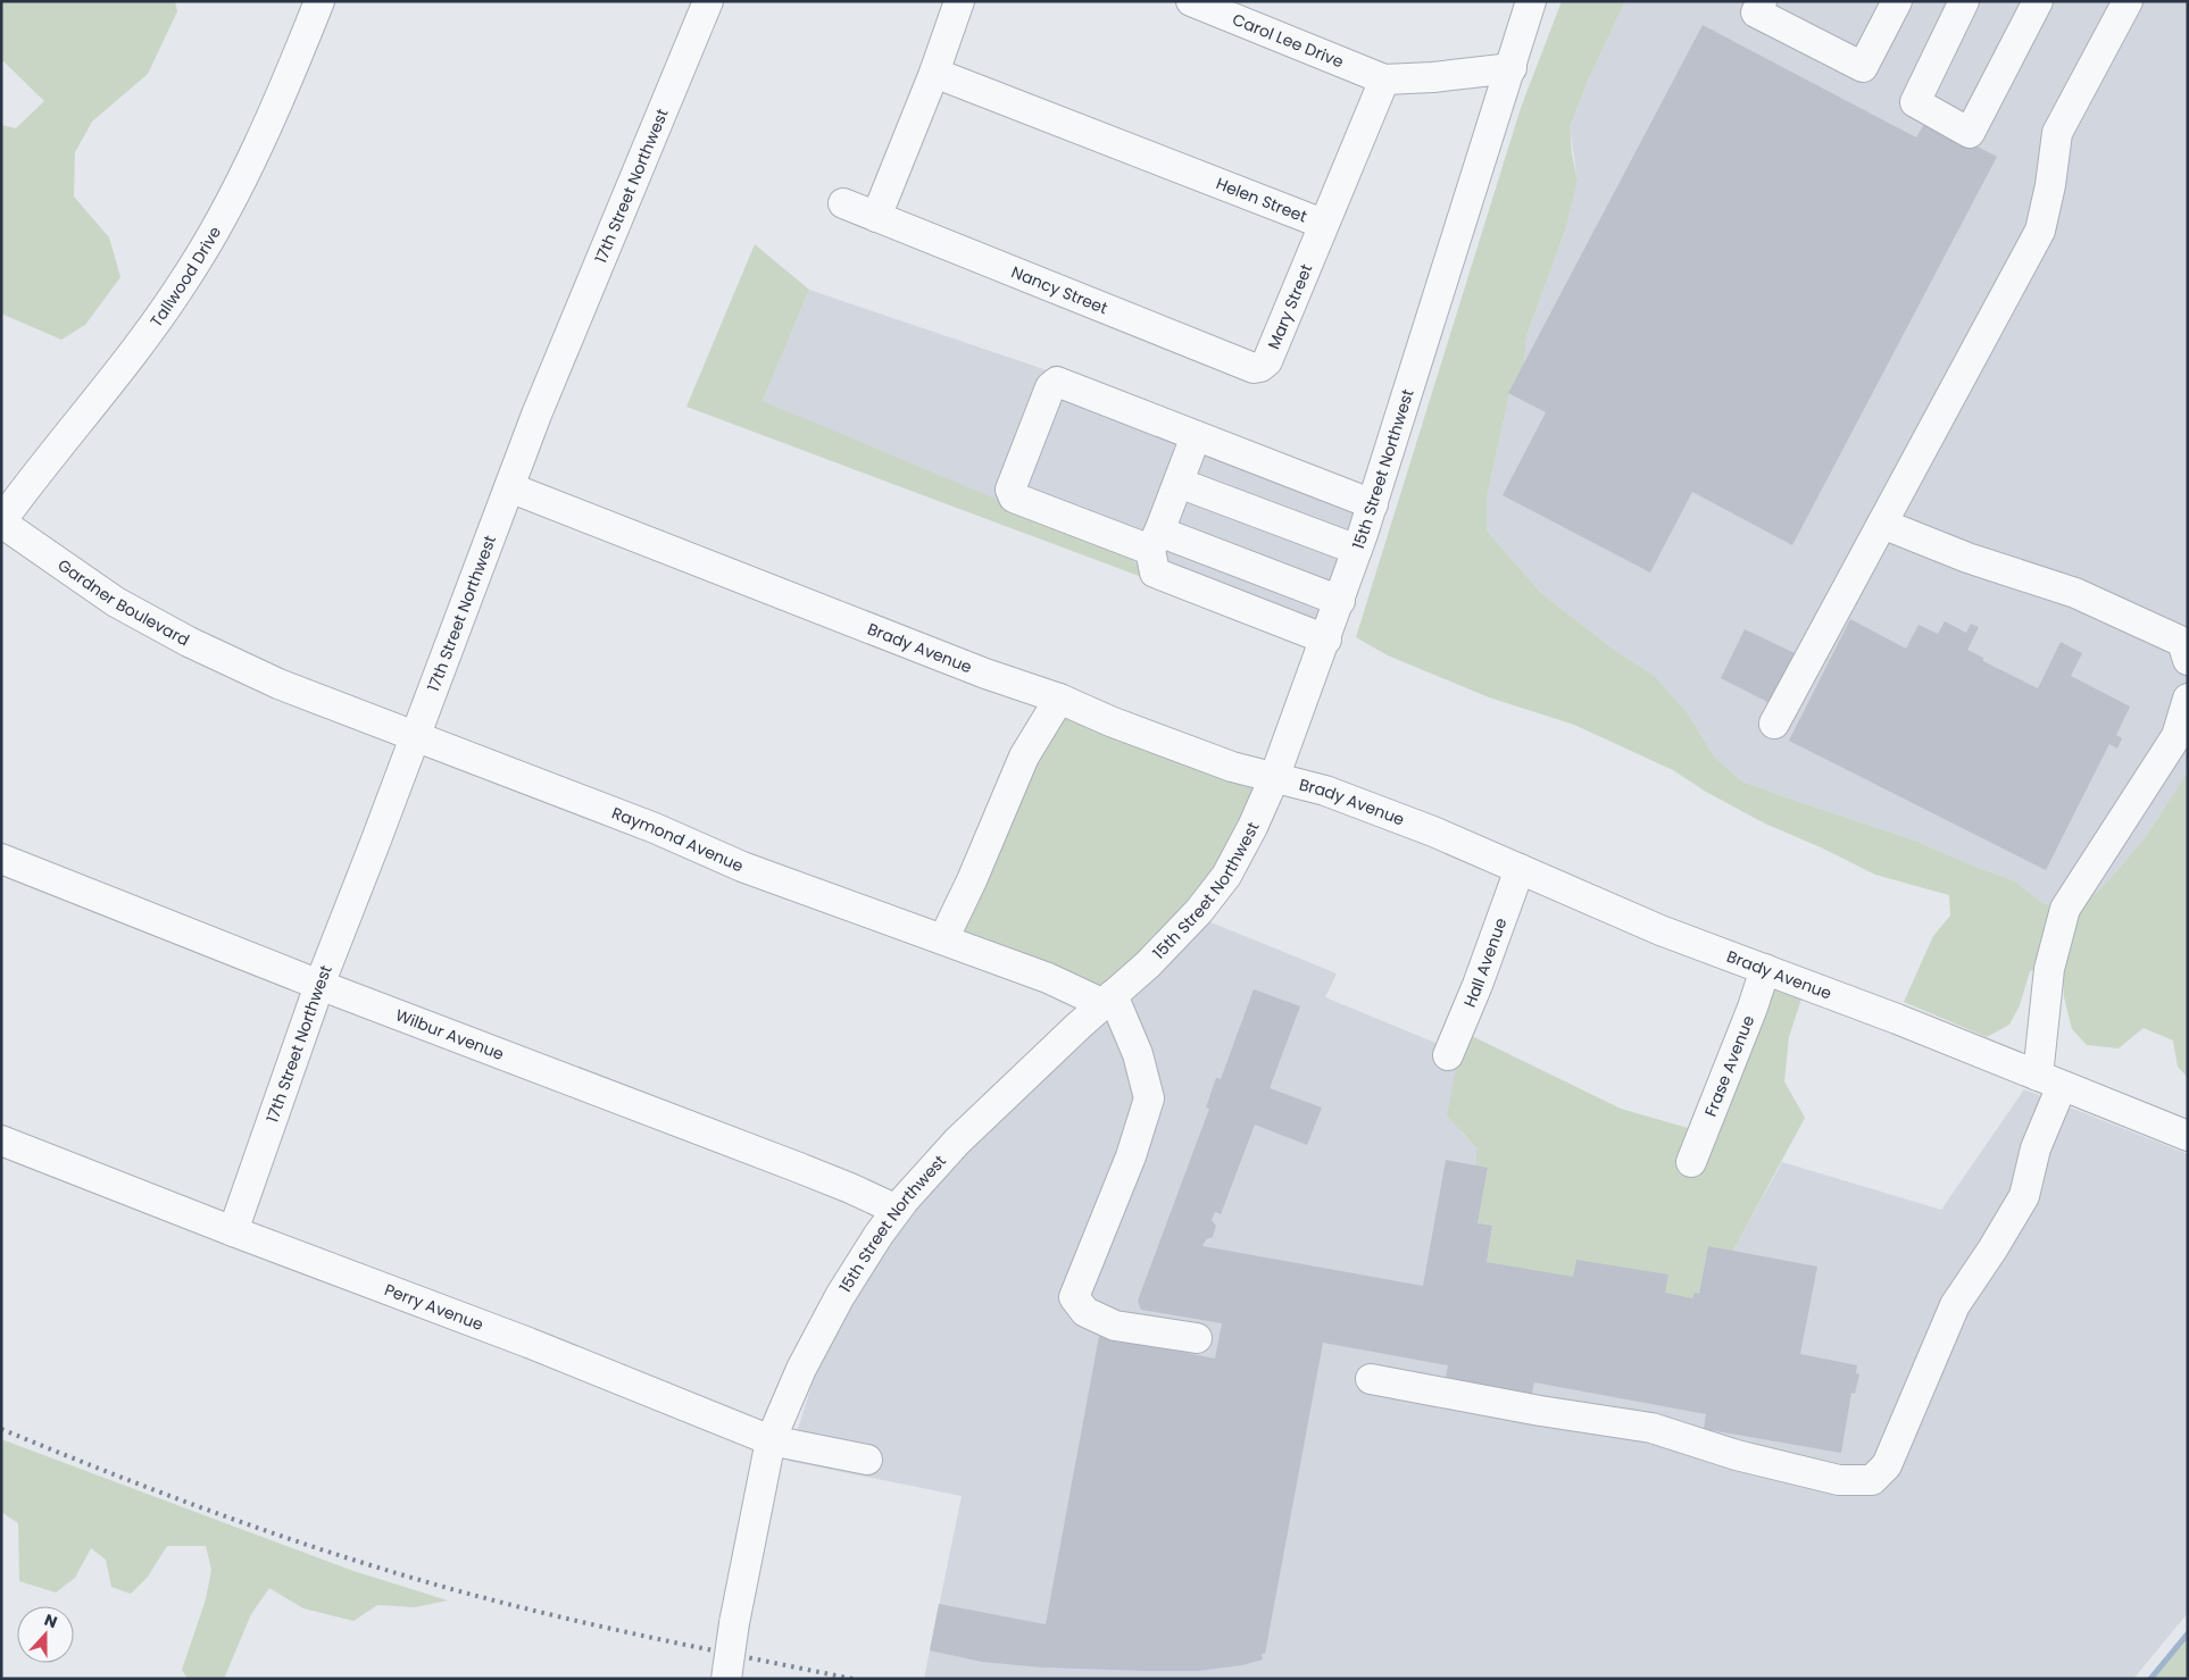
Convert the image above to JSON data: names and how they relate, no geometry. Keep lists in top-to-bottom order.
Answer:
{
  "streets": {
    "street": [
      "Carol Lee Drive",
      "17th Street Northwest",
      "Helen Street",
      "Tallwood Drive",
      "Nancy Street",
      "Mary Street",
      "15th Street Northwest",
      "Gardner Boulevard",
      "Brady Avenue",
      "Raymond Avenue",
      "Hall Avenue",
      "Wilbur Avenue",
      "Frase Avenue",
      "Perry Avenue"
    ]
  },
  "crossings": [
    ["Carol Lee Drive", "Helen Street"],
    ["17th Street Northwest", "Brady Avenue"],
    ["17th Street Northwest", "Raymond Avenue"],
    ["17th Street Northwest", "Wilbur Avenue"],
    ["17th Street Northwest", "Perry Avenue"],
    ["Helen Street", "Mary Street"],
    ["Tallwood Drive", "Gardner Boulevard"],
    ["Nancy Street", "Mary Street"],
    ["15th Street Northwest", "Brady Avenue"],
    ["15th Street Northwest", "Raymond Avenue"],
    ["15th Street Northwest", "Wilbur Avenue"],
    ["15th Street Northwest", "Perry Avenue"],
    ["Gardner Boulevard", "Raymond Avenue"],
    ["Brady Avenue", "Hall Avenue"],
    ["Brady Avenue", "Frase Avenue"]
  ],
  "north": "top"
}
